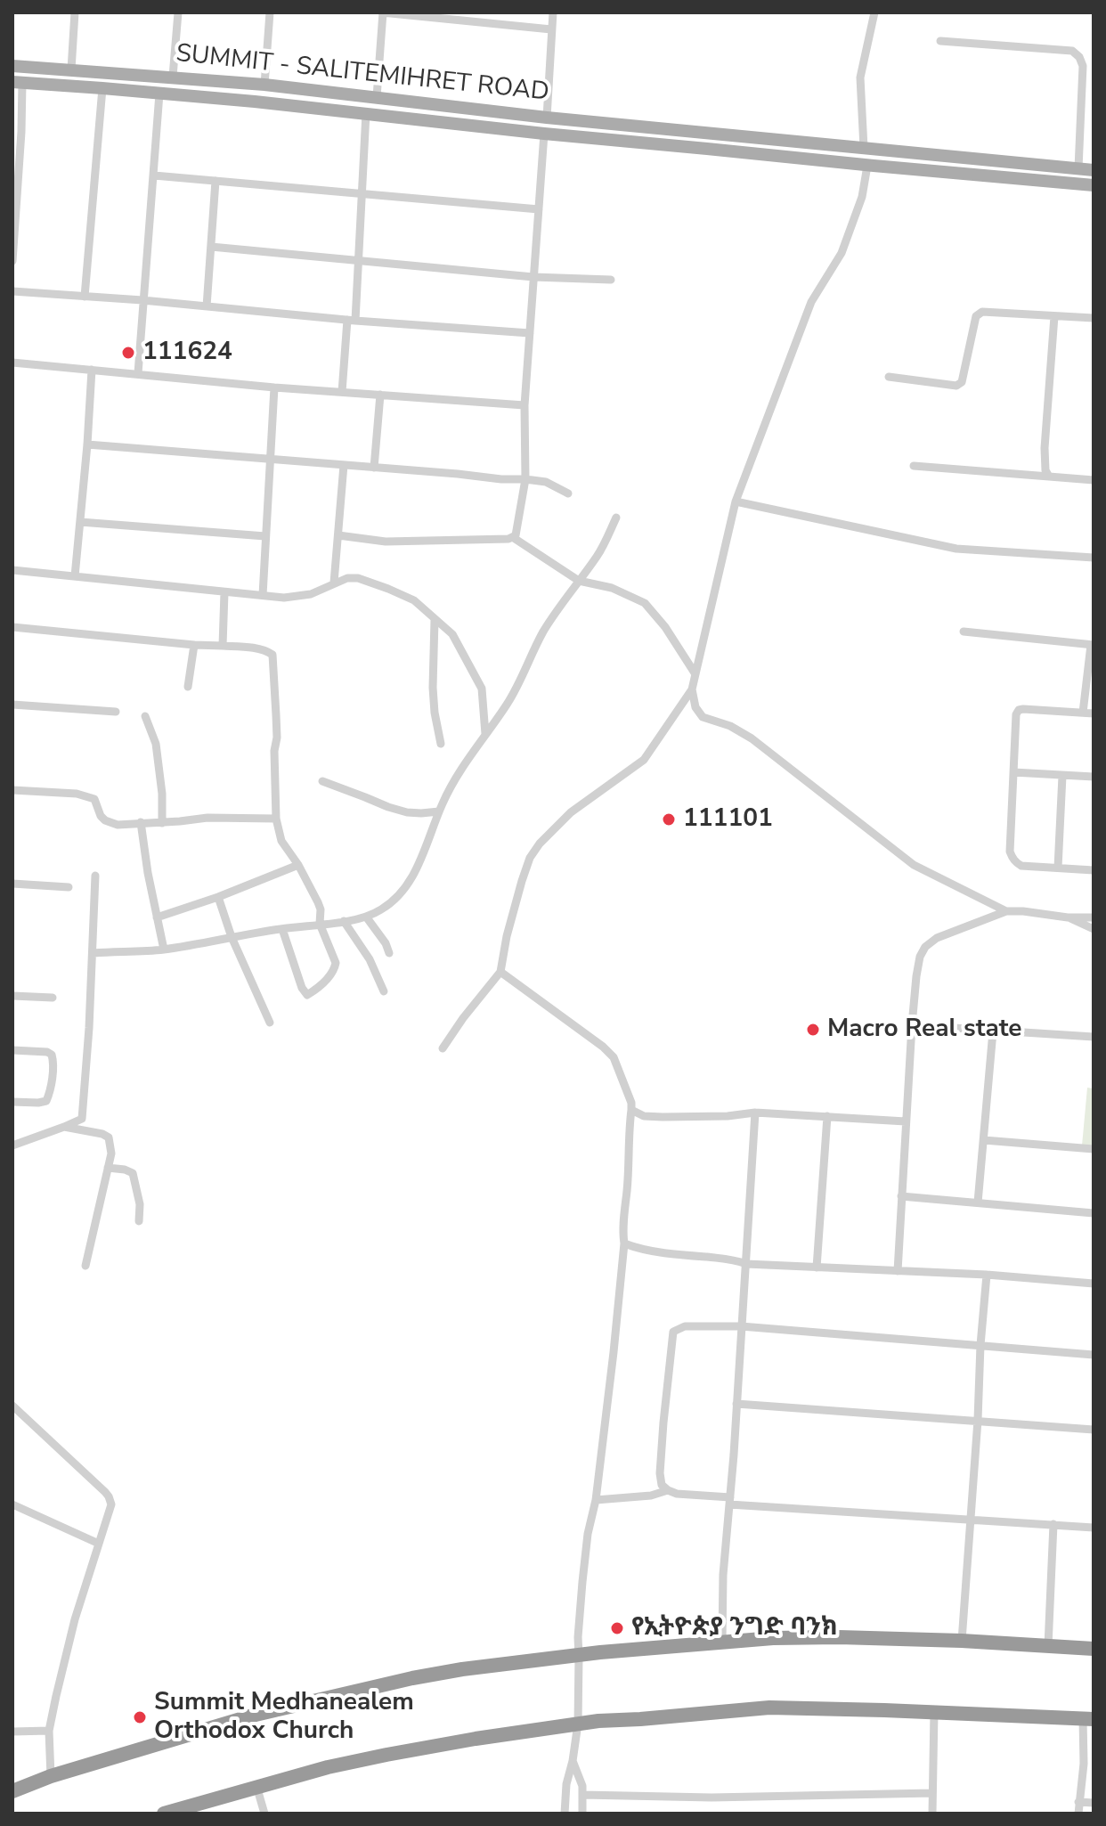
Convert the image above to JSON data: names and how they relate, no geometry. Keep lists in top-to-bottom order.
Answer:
{
  "streets": {
    "main road": ["SUMMIT - SALITEMIHRET ROAD"]
  },
  "places": [
    "111624",
    "111101",
    "Macro Real state",
    "የኢትዮጵያ ንግድ ባንክ",
    "Summit Medhanealem Orthodox Church"
  ]
}
